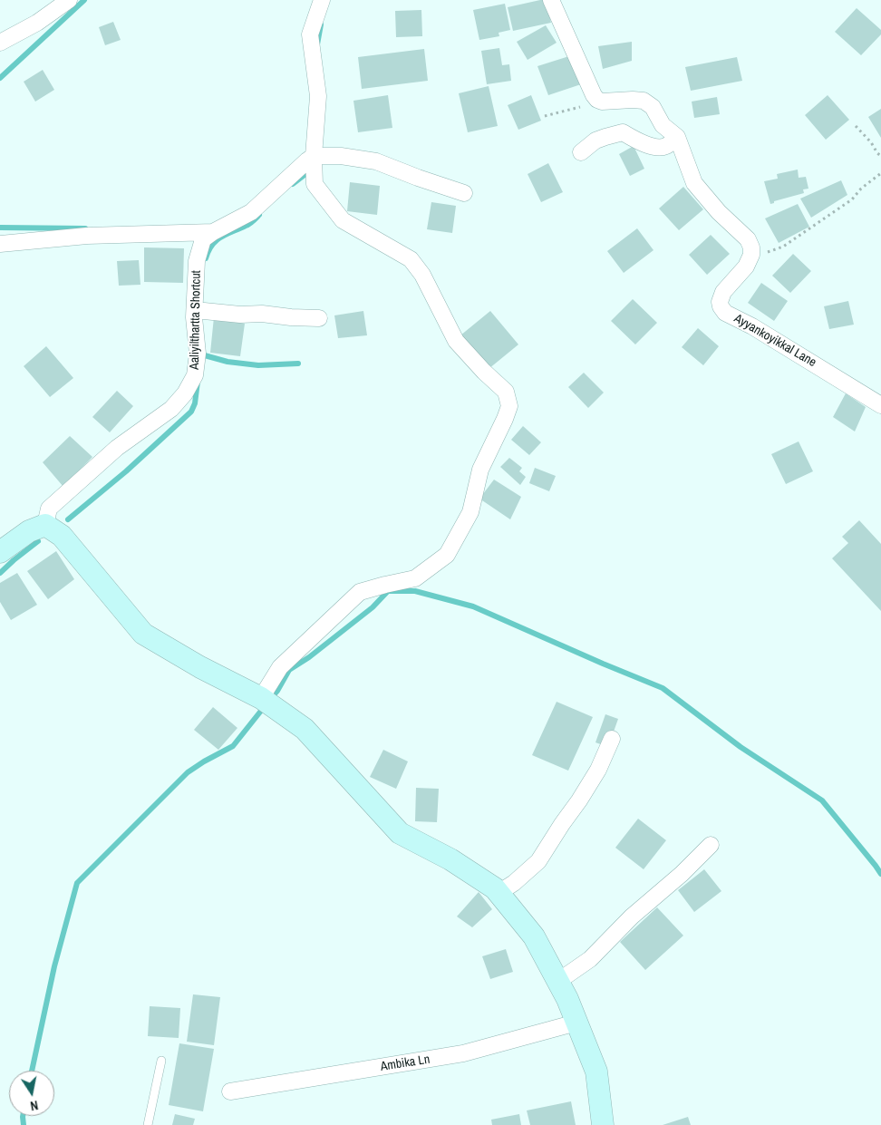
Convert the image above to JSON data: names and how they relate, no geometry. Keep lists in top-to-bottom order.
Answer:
{
  "streets": {
    "street": ["Aaliyilthartta Shortcut", "Ayyankoyikkal Lane", "Ambika Ln"]
  },
  "north": "bottom"
}
